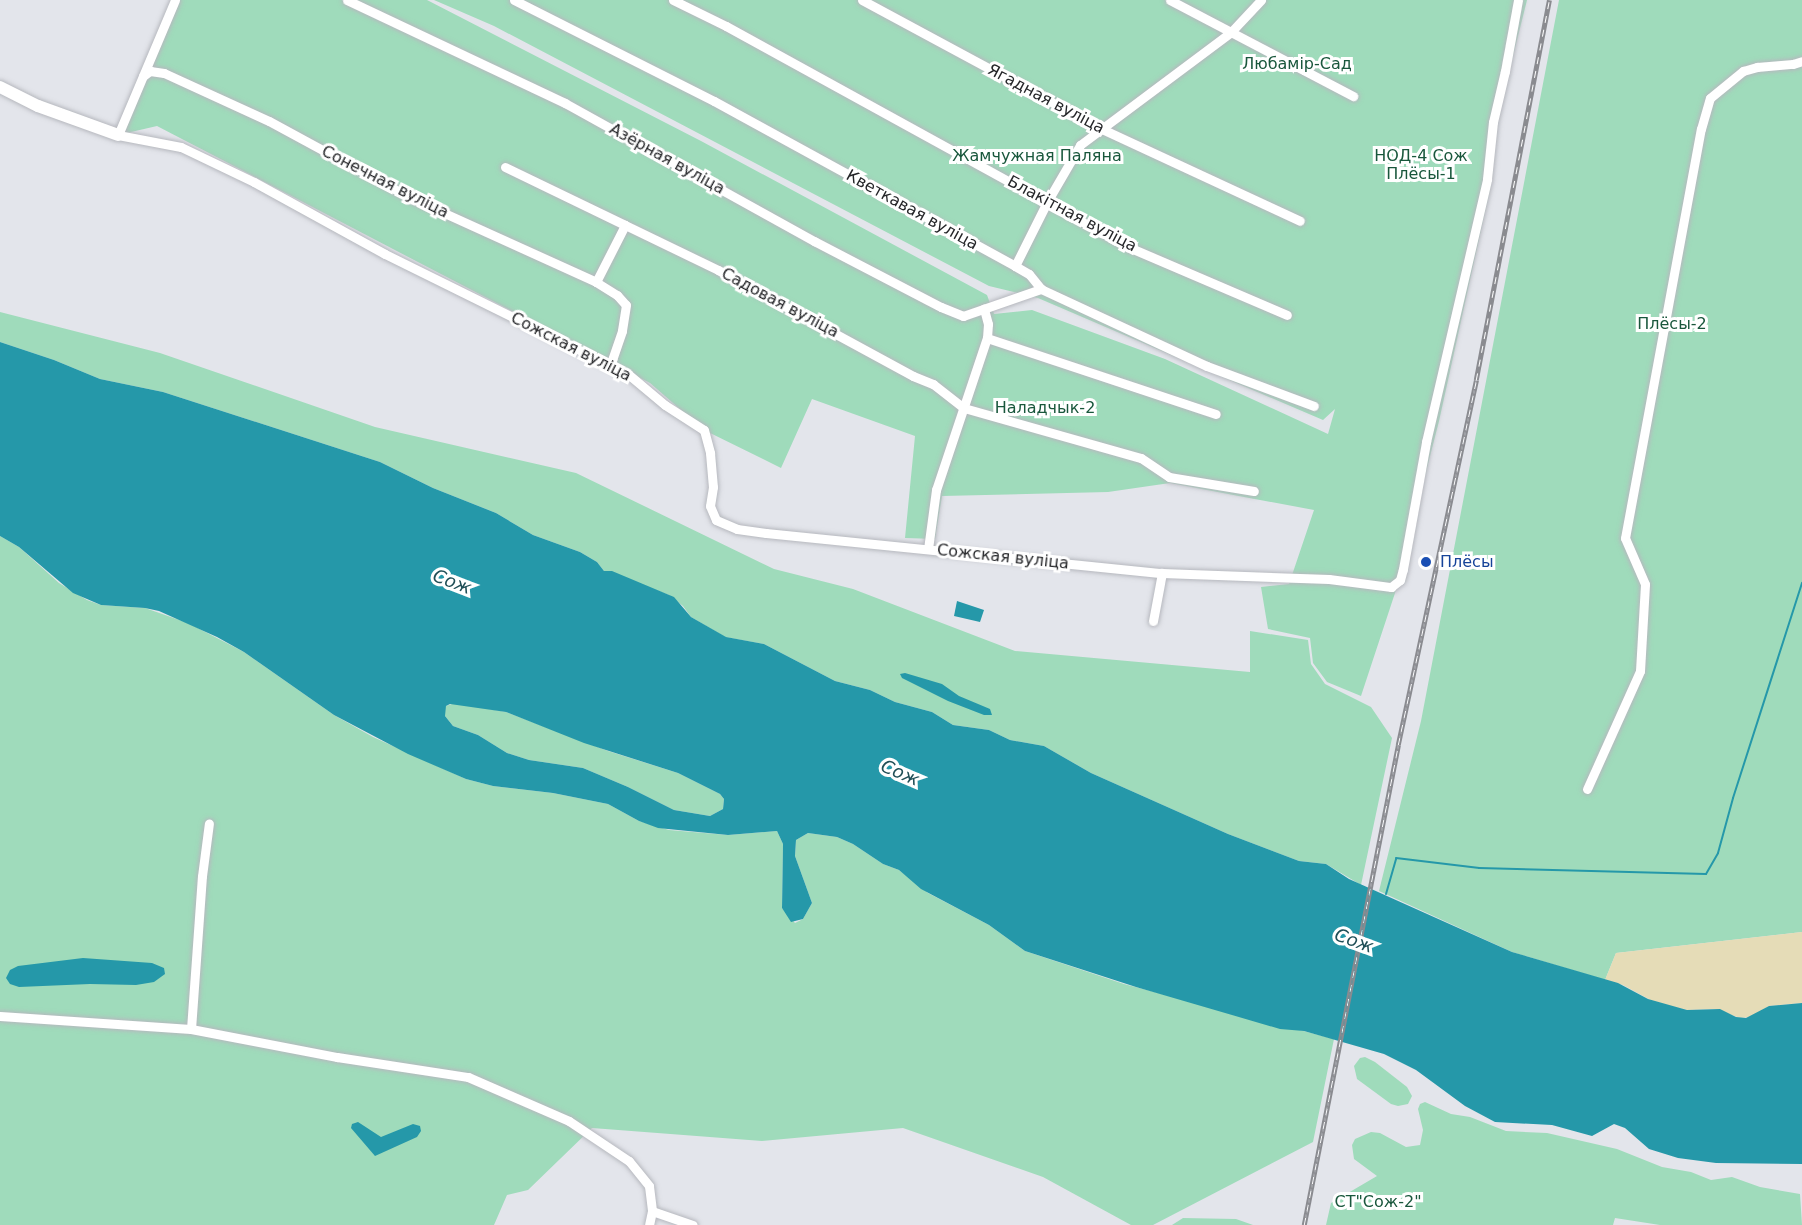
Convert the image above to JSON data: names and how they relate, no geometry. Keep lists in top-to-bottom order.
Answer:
{
  "streets": {
    "street": [
      "Ягадная вуліца",
      "Азёрная вуліца",
      "Сонечная вуліца",
      "Кветкавая вуліца",
      "Блакітная вуліца",
      "Садовая вуліца",
      "Сожская вуліца"
    ]
  },
  "crossings": [
    ["Азёрная вуліца", "Кветкавая вуліца"],
    ["Сонечная вуліца", "Сожская вуліца"]
  ],
  "water": ["Сож"],
  "parks": [
    "Любамір-Сад",
    "Жамчужная Паляна",
    "НОД-4 Сож Плёсы-1",
    "Плёсы-2",
    "Наладчык-2",
    "СТ\"Сож-2\""
  ],
  "places": ["Плёсы"]
}
